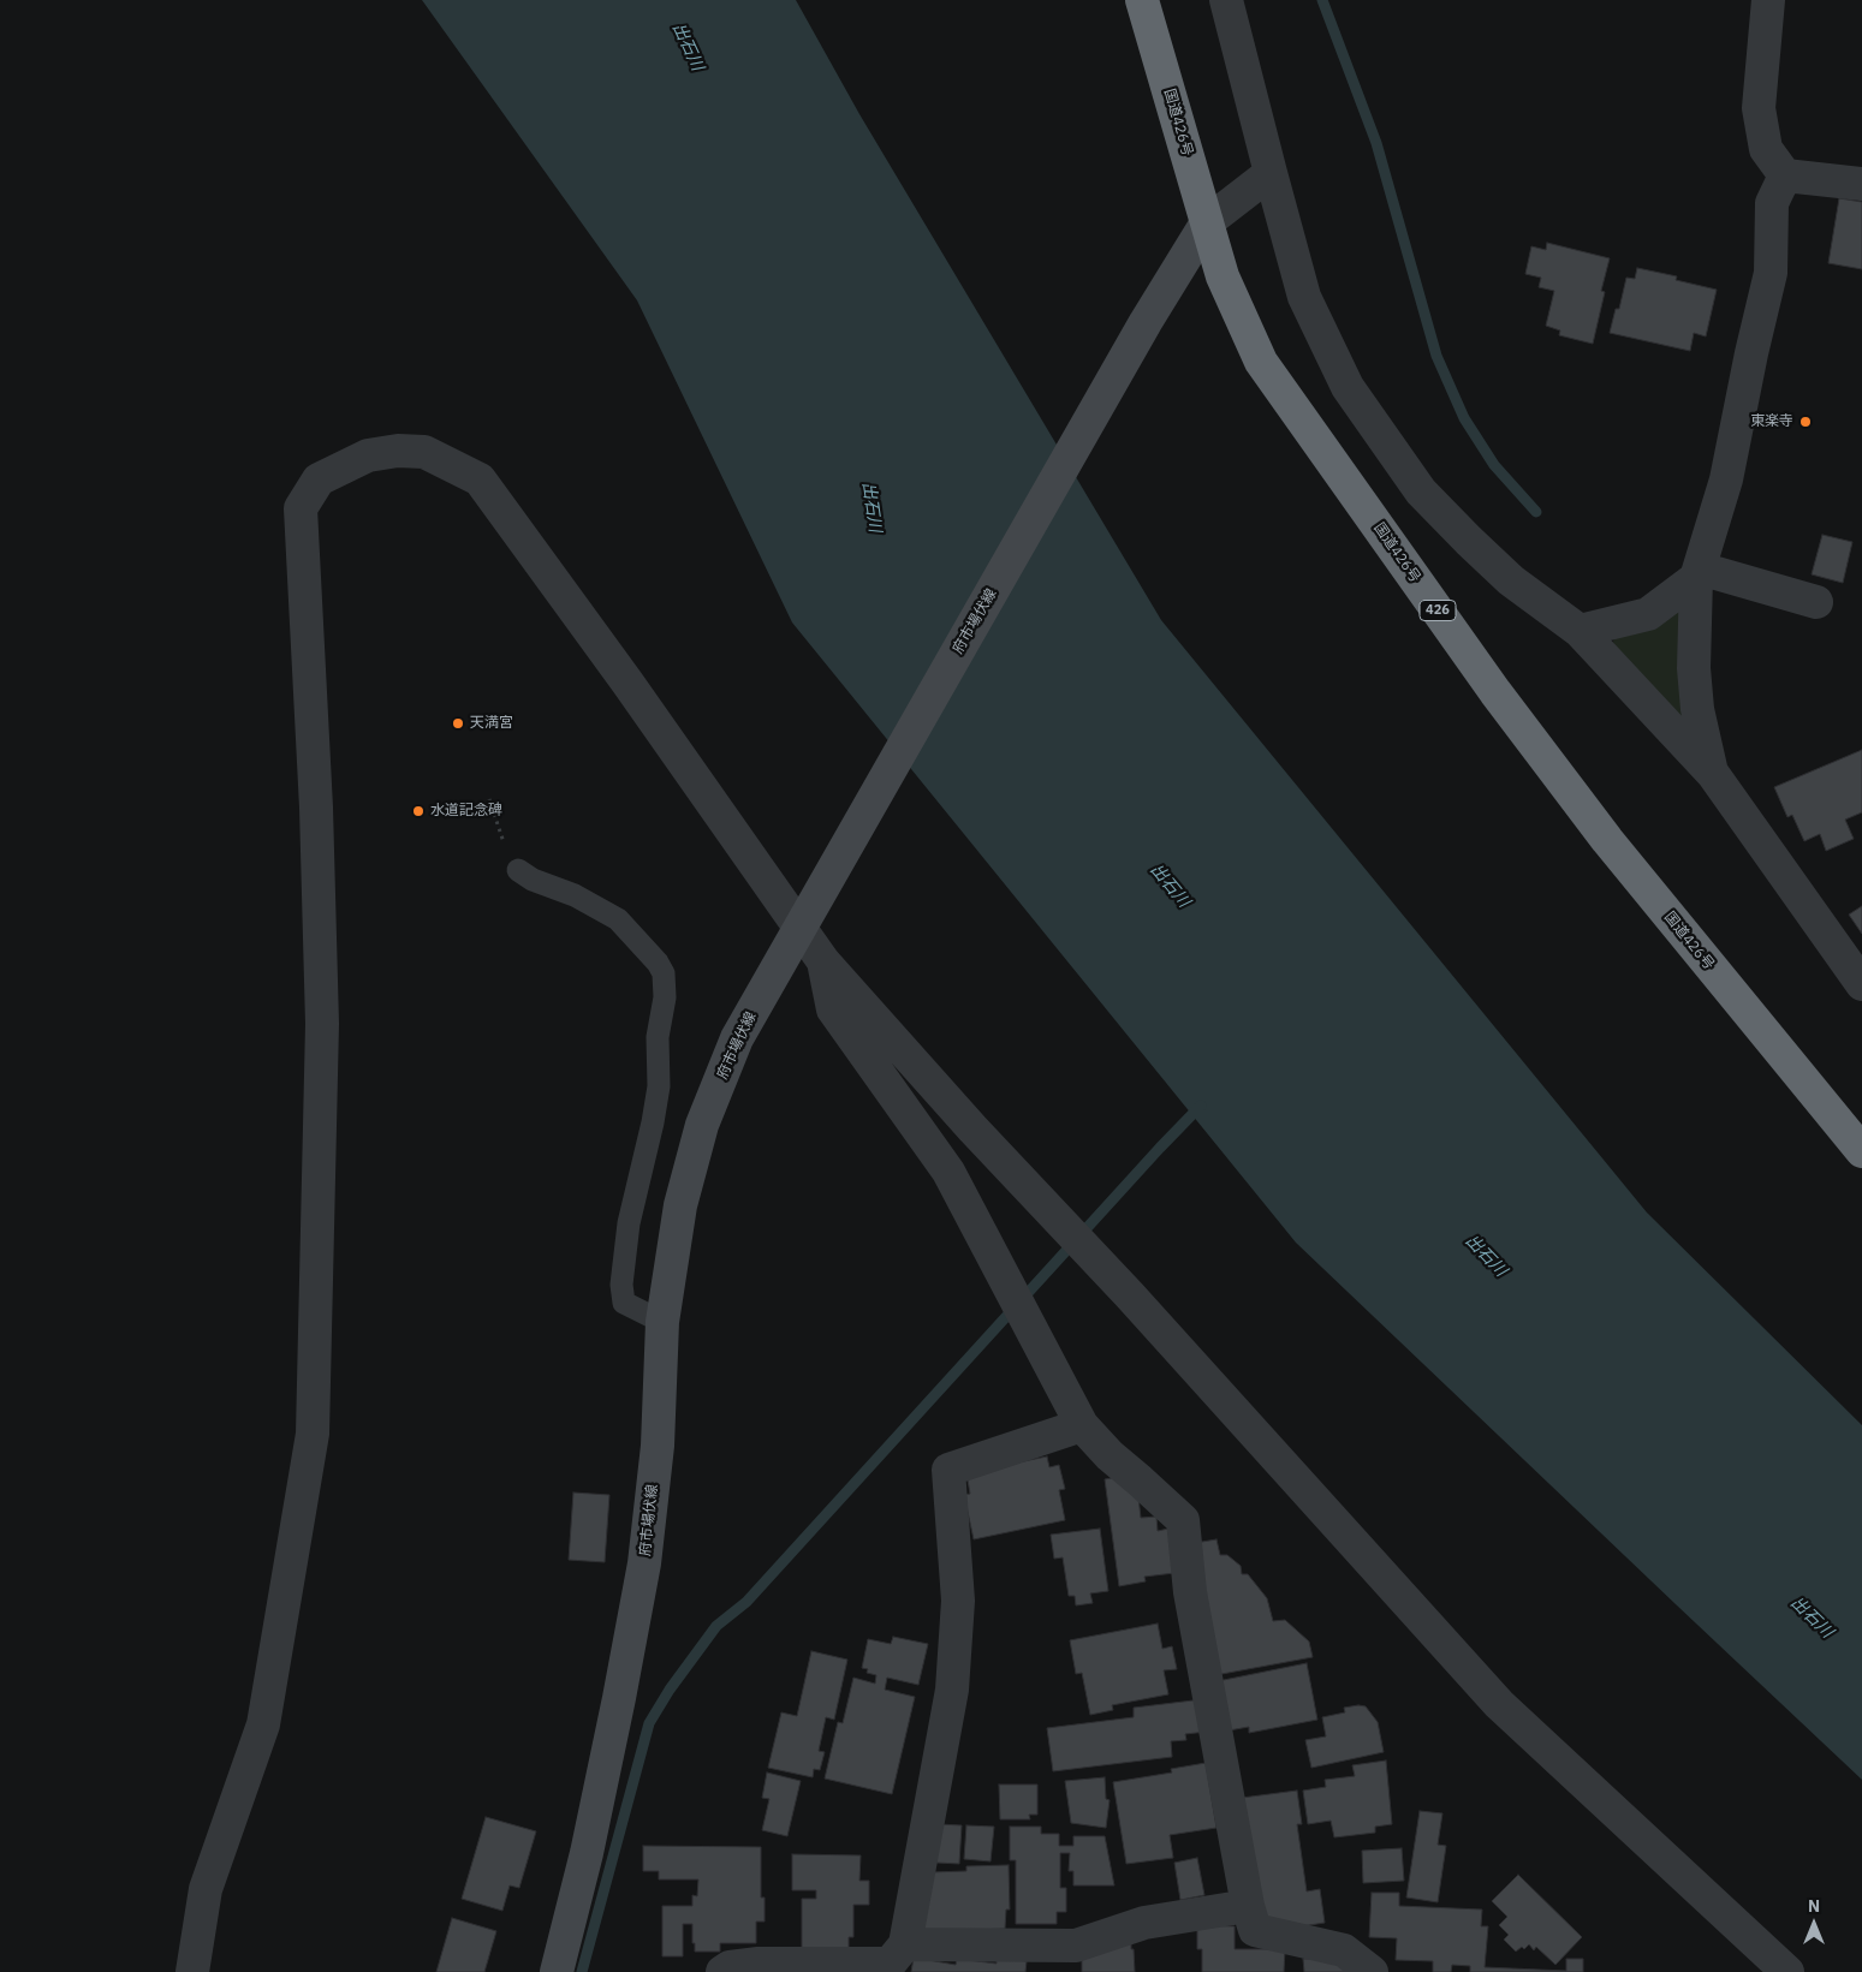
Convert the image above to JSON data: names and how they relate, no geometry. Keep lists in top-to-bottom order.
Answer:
{
  "streets": {
    "highway": ["国道426号", "426"],
    "main road": ["府市場伏線"]
  },
  "crossings": [
    ["国道426号", "府市場伏線"]
  ],
  "water": ["出石川"],
  "places": ["東楽寺", "天満宮", "水道記念碑"],
  "north": "top"
}
